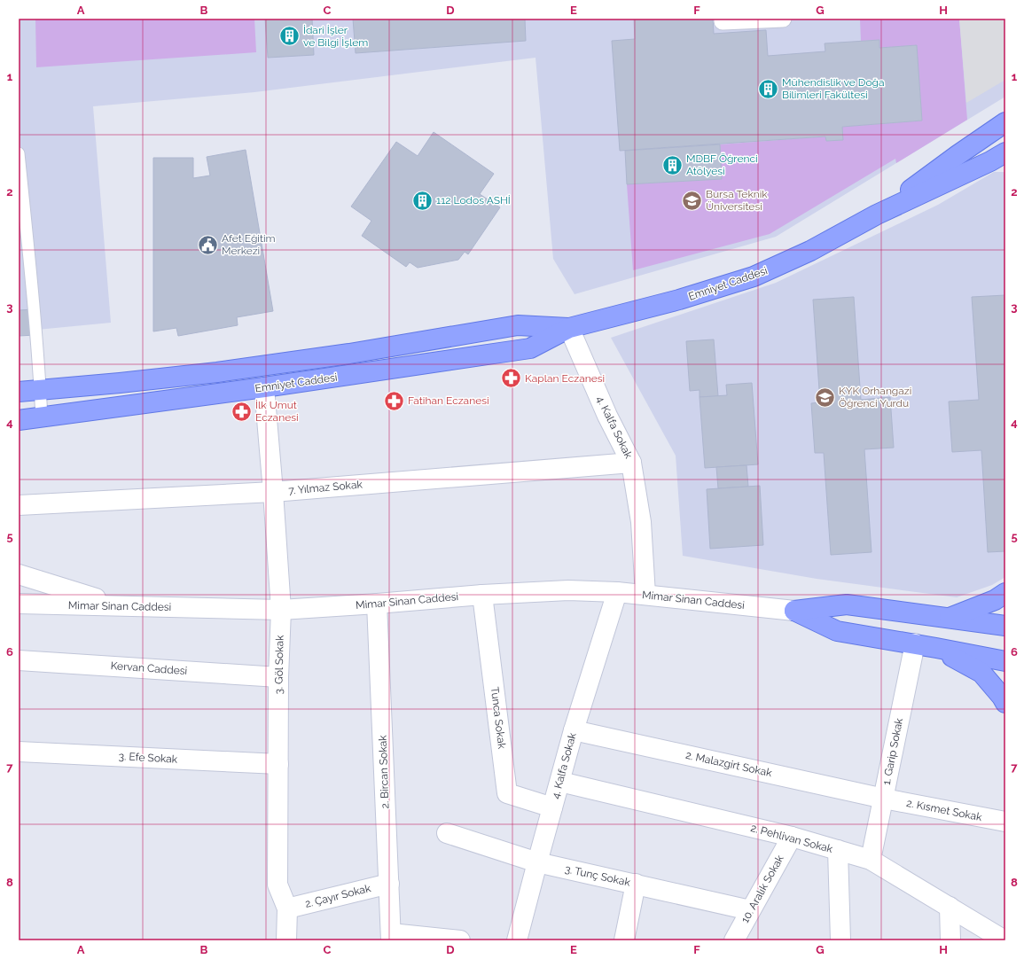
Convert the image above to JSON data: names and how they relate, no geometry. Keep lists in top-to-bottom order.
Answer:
{
  "streets": {
    "main road": ["Emniyet Caddesi"],
    "street": [
      "4. Kalfa Sokak",
      "7. Yılmaz Sokak",
      "Mimar Sinan Caddesi",
      "3. Göl Sokak",
      "Kervan Caddesi",
      "Tunca Sokak",
      "1. Garip Sokak",
      "3. Efe Sokak",
      "2. Malazgirt Sokak",
      "2. Bircan Sokak",
      "2. Kısmet Sokak",
      "2. Pehlivan Sokak",
      "3. Tunç Sokak",
      "10. Aralık Sokak",
      "2. Çayır Sokak"
    ]
  },
  "crossings": [
    ["Emniyet Caddesi", "4. Kalfa Sokak"],
    ["Emniyet Caddesi", "3. Göl Sokak"],
    ["4. Kalfa Sokak", "7. Yılmaz Sokak"],
    ["4. Kalfa Sokak", "Mimar Sinan Caddesi"],
    ["4. Kalfa Sokak", "Tunca Sokak"],
    ["4. Kalfa Sokak", "2. Malazgirt Sokak"],
    ["4. Kalfa Sokak", "2. Pehlivan Sokak"],
    ["4. Kalfa Sokak", "3. Tunç Sokak"],
    ["7. Yılmaz Sokak", "3. Göl Sokak"],
    ["Mimar Sinan Caddesi", "3. Göl Sokak"],
    ["Mimar Sinan Caddesi", "Tunca Sokak"],
    ["Mimar Sinan Caddesi", "2. Bircan Sokak"],
    ["3. Göl Sokak", "Kervan Caddesi"],
    ["3. Göl Sokak", "3. Efe Sokak"],
    ["3. Göl Sokak", "2. Çayır Sokak"],
    ["1. Garip Sokak", "2. Malazgirt Sokak"],
    ["1. Garip Sokak", "2. Kısmet Sokak"],
    ["1. Garip Sokak", "2. Pehlivan Sokak"],
    ["2. Malazgirt Sokak", "2. Kısmet Sokak"],
    ["2. Bircan Sokak", "2. Çayır Sokak"],
    ["2. Pehlivan Sokak", "10. Aralık Sokak"],
    ["3. Tunç Sokak", "10. Aralık Sokak"]
  ],
  "places": {
    "building": [
      "İdari İşler ve Bilgi İşlem",
      "Mühendislik ve Doğa Bilimleri Fakültesi",
      "MDBF Öğrenci Atölyesi",
      "112 Lodos ASHİ"
    ],
    "school or university": ["Bursa Teknik Üniversitesi", "KYK Orhangazi Öğrenci Yurdu"],
    "public building": ["Afet Eğitim Merkezi"],
    "pharmacy": ["Kaplan Eczanesi", "Fatihan Eczanesi", "İlk Umut Eczanesi"]
  },
  "grid": {
    "columns": [
      "A",
      "B",
      "C",
      "D",
      "E",
      "F",
      "G",
      "H"
    ],
    "rows": [
      "1",
      "2",
      "3",
      "4",
      "5",
      "6",
      "7",
      "8"
    ]
  }
}
